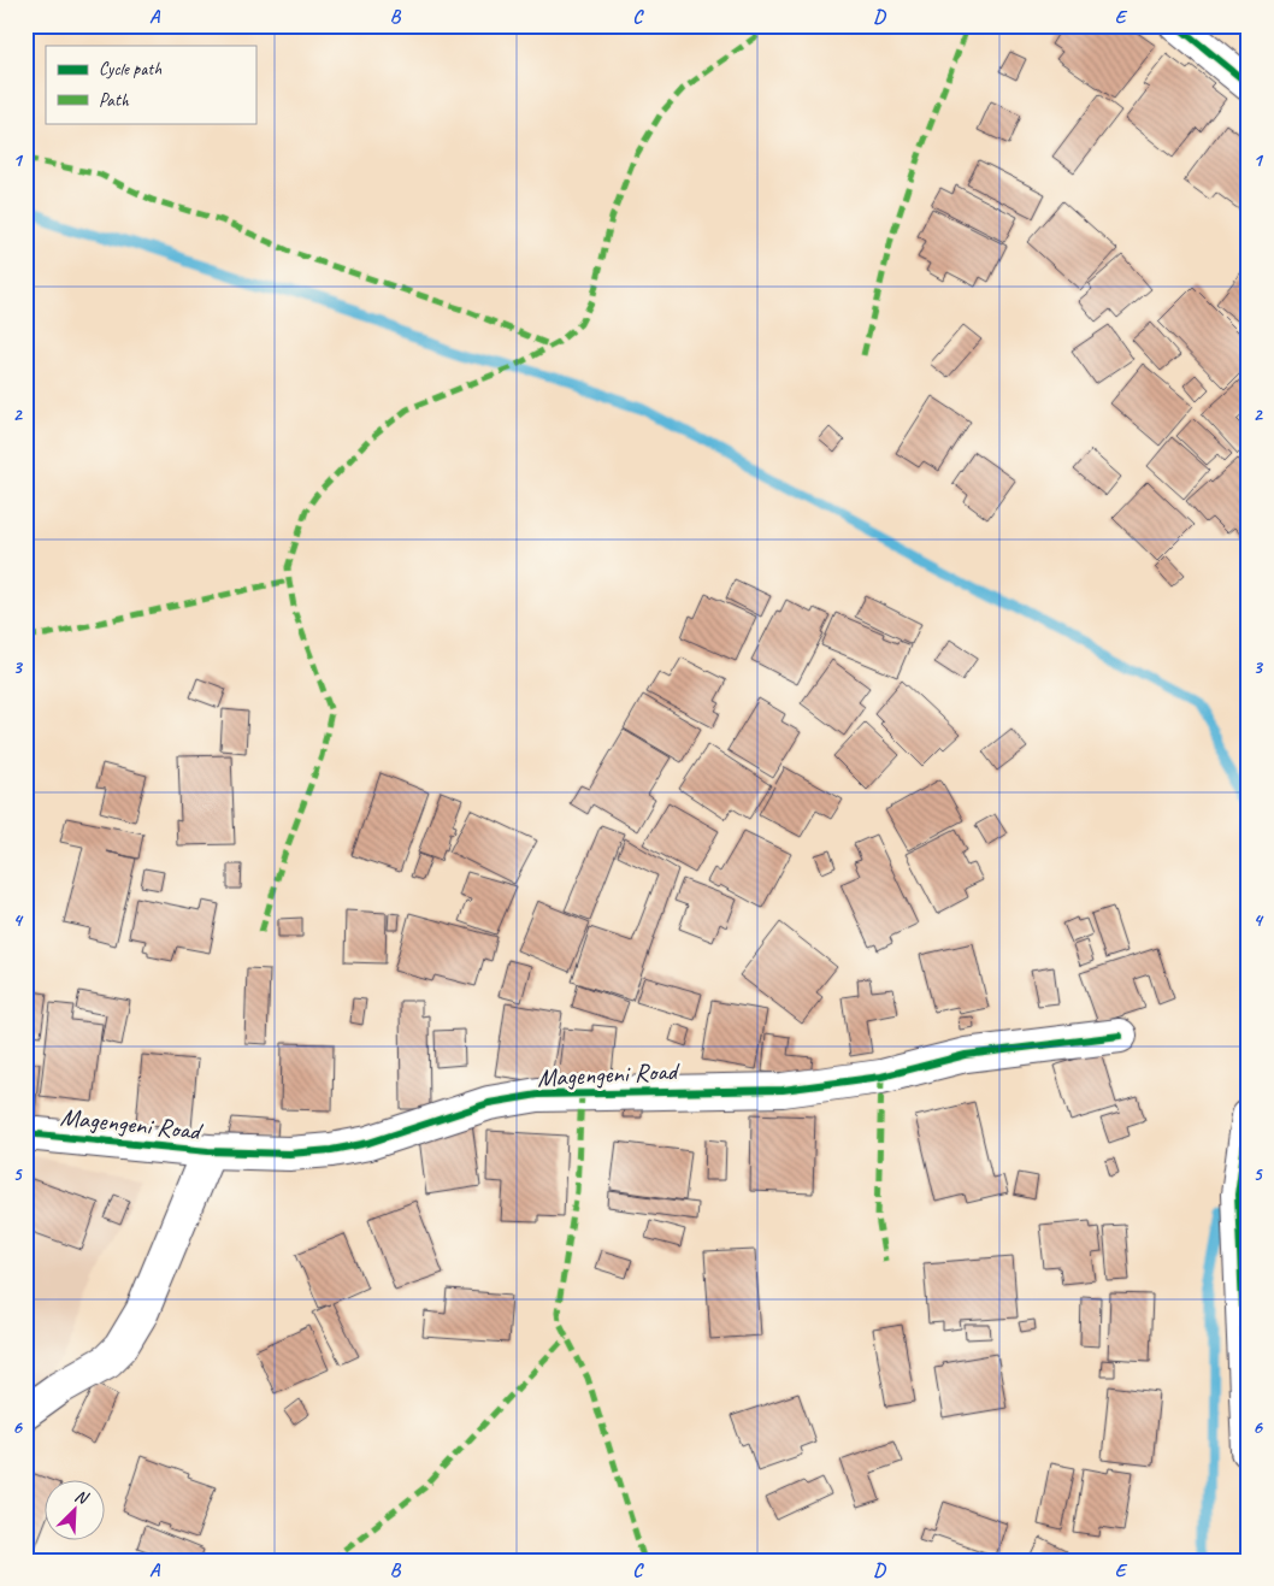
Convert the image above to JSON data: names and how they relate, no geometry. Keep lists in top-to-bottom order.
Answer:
{
  "streets": {
    "street": ["Magengeni Road"]
  },
  "legend": ["Cycle path", "Path"],
  "north": "top right",
  "grid": {
    "columns": [
      "A",
      "B",
      "C",
      "D",
      "E"
    ],
    "rows": [
      "1",
      "2",
      "3",
      "4",
      "5",
      "6"
    ]
  }
}
